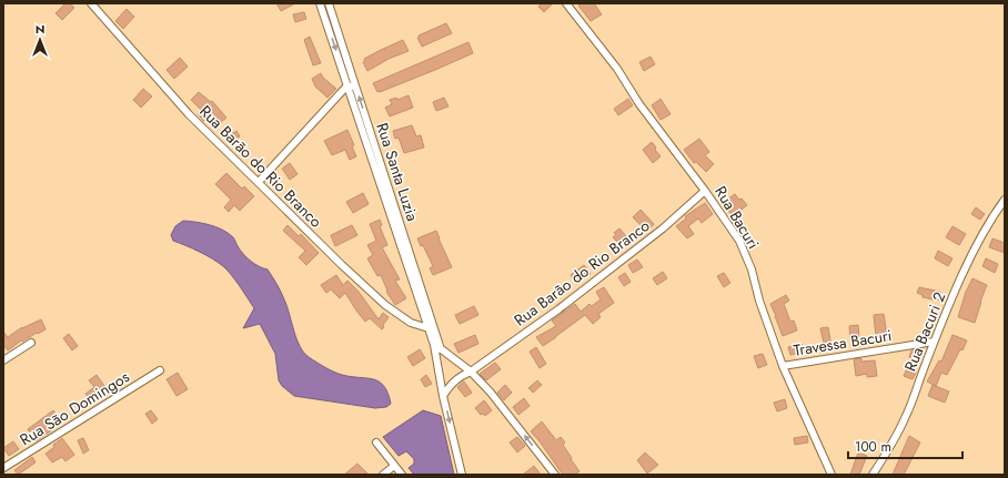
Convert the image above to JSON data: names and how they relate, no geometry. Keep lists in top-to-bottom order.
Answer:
{
  "streets": {
    "street": [
      "Rua Barão do Rio Branco",
      "Rua Santa Luzia",
      "Rua Bacuri",
      "Rua Bacuri 2",
      "Travessa Bacuri",
      "Rua São Domingos"
    ]
  },
  "crossings": [
    ["Rua Barão do Rio Branco", "Rua Santa Luzia"],
    ["Rua Barão do Rio Branco", "Rua Bacuri"],
    ["Rua Bacuri", "Travessa Bacuri"],
    ["Rua Bacuri 2", "Travessa Bacuri"]
  ],
  "scale_bar": "100 m",
  "north": "top"
}
